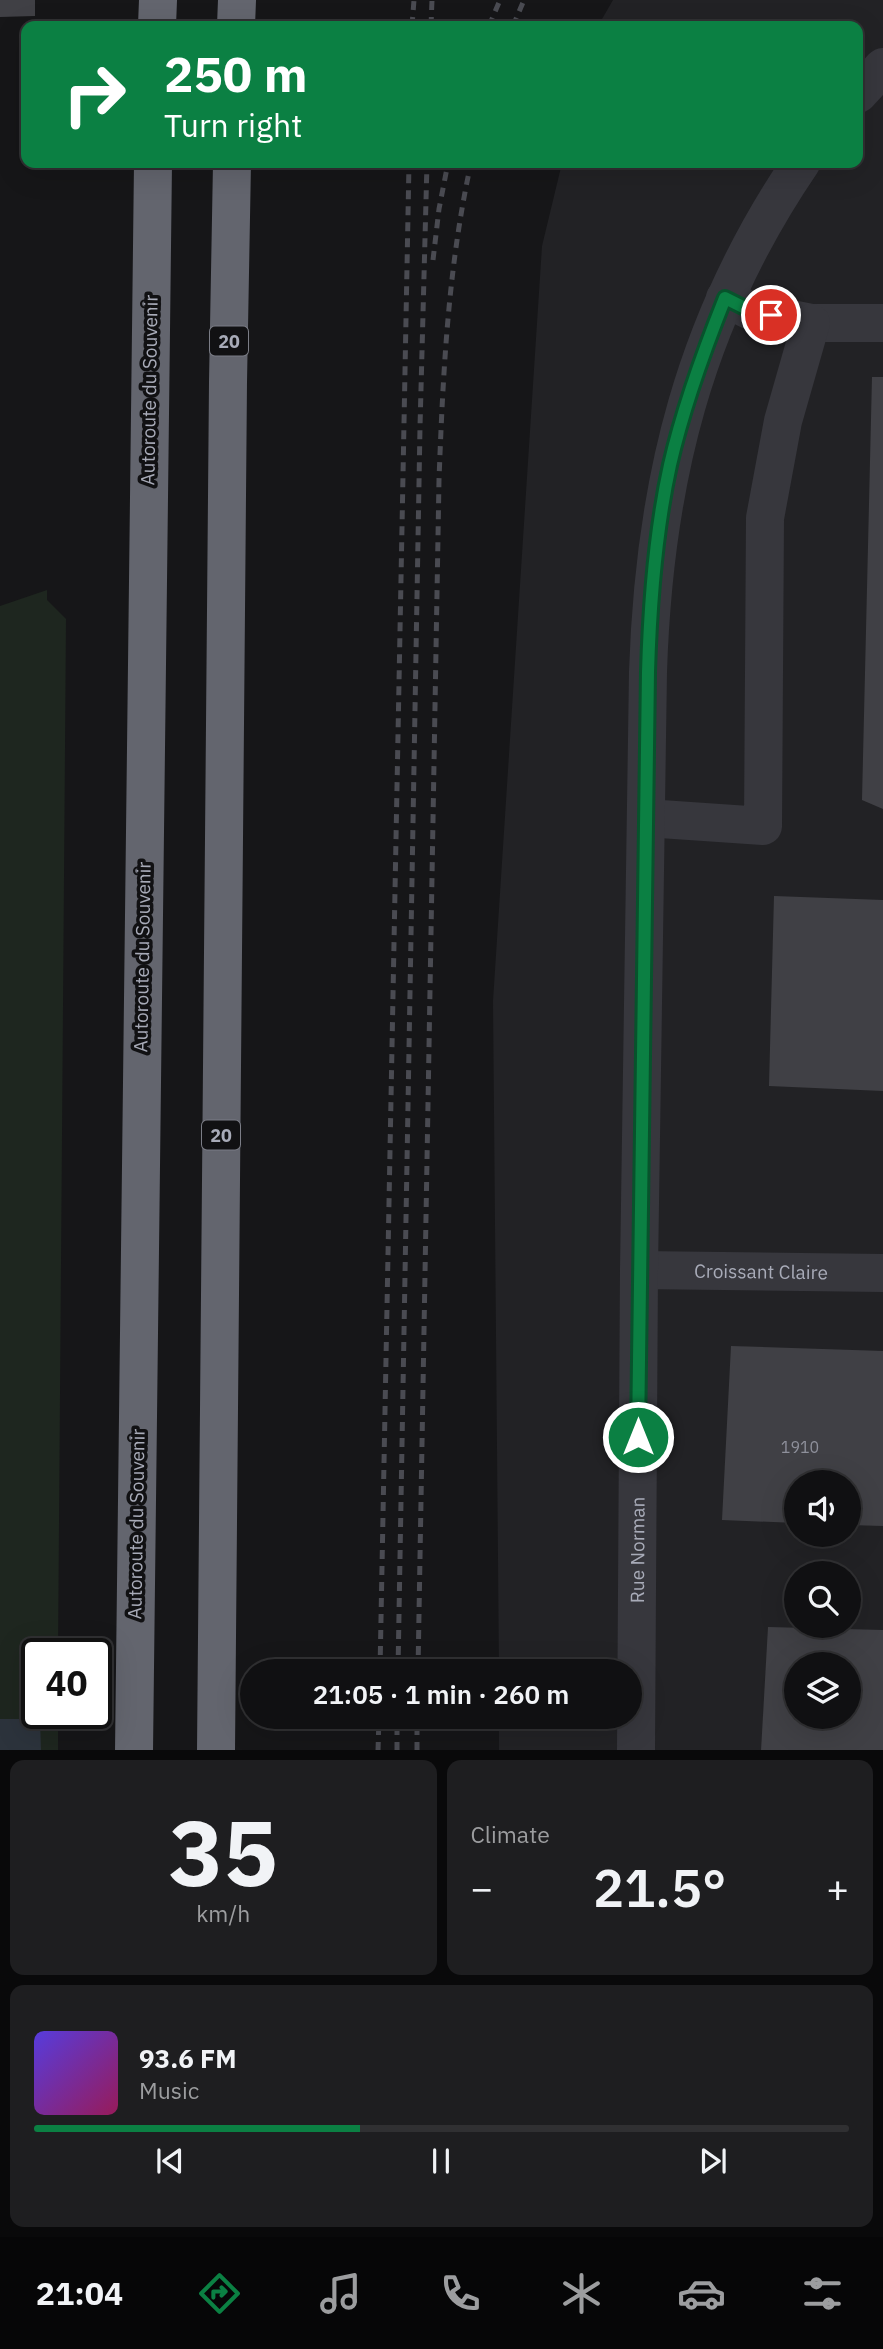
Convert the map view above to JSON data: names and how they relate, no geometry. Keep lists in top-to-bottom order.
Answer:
{
  "streets": {
    "highway": ["20", "Autoroute du Souvenir"],
    "street": ["Croissant Claire", "Rue Norman"]
  },
  "crossings": [
    ["Croissant Claire", "Rue Norman"]
  ],
  "house_numbers": ["1910"],
  "page": {
    "turn": ["250 m", "Turn right"],
    "limit": "40",
    "trip": "21:05 · 1 min · 260 m",
    "tile": [
      ["35", "km/h"],
      "Climate"
    ],
    "heat": ["−", "21.5°", "+"],
    "song": ["93.6 FM", "Music"],
    "tabs": "21:04"
  }
}
